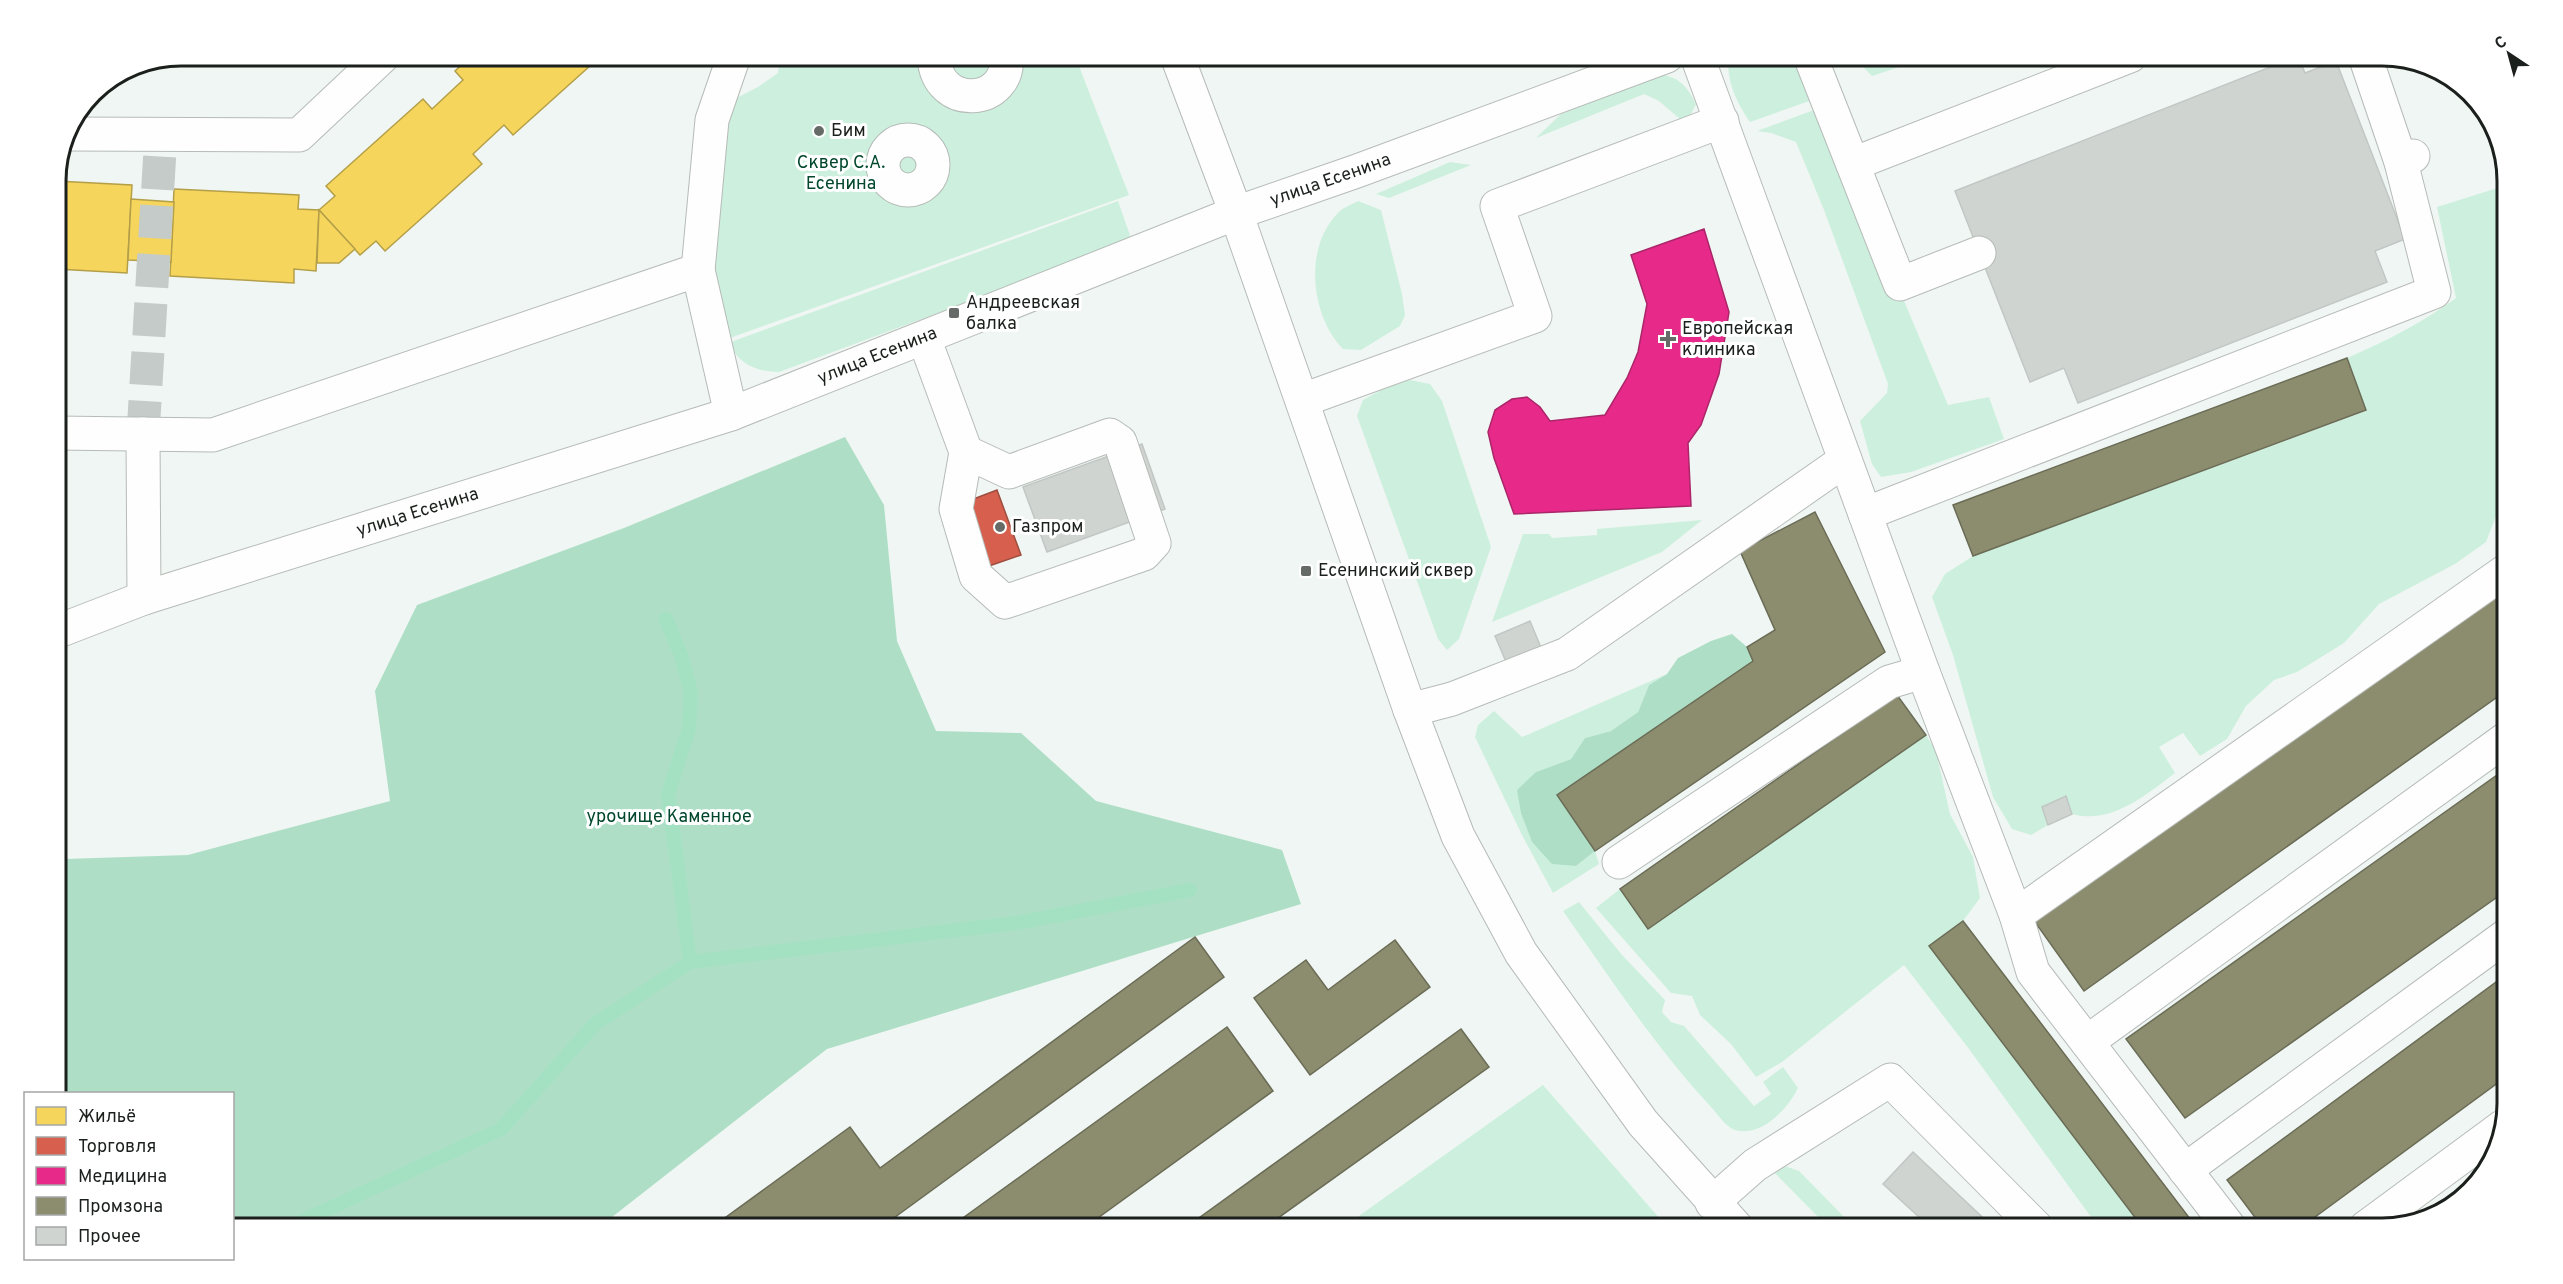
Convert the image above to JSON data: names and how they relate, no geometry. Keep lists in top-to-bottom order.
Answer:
{
  "streets": {
    "street": ["улица Есенина"]
  },
  "parks": ["Сквер С.А. Есенина", "урочище Каменное"],
  "places": {
    "other": ["Бим", "Газпром"],
    "transit": ["Андреевская балка", "Есенинский сквер"],
    "health": ["Европейская клиника"]
  },
  "legend": [
    "Жильё",
    "Торговля",
    "Медицина",
    "Промзона",
    "Прочее"
  ],
  "north": "top left"
}
